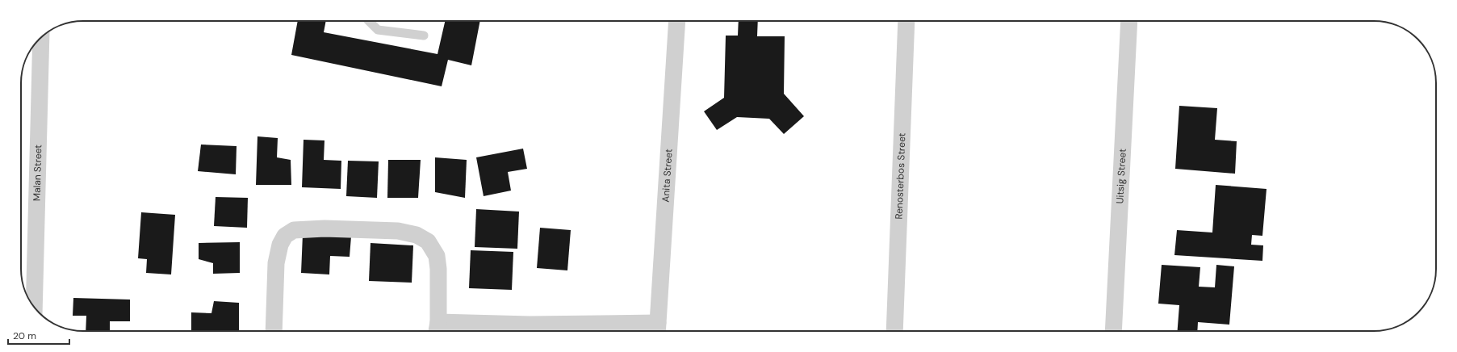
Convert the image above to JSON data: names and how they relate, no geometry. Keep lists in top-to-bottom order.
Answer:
{
  "streets": {
    "street": [
      "Malan Street",
      "Anita Street",
      "Renosterbos Street",
      "Uitsig Street"
    ]
  },
  "scale_bar": "20 m"
}
